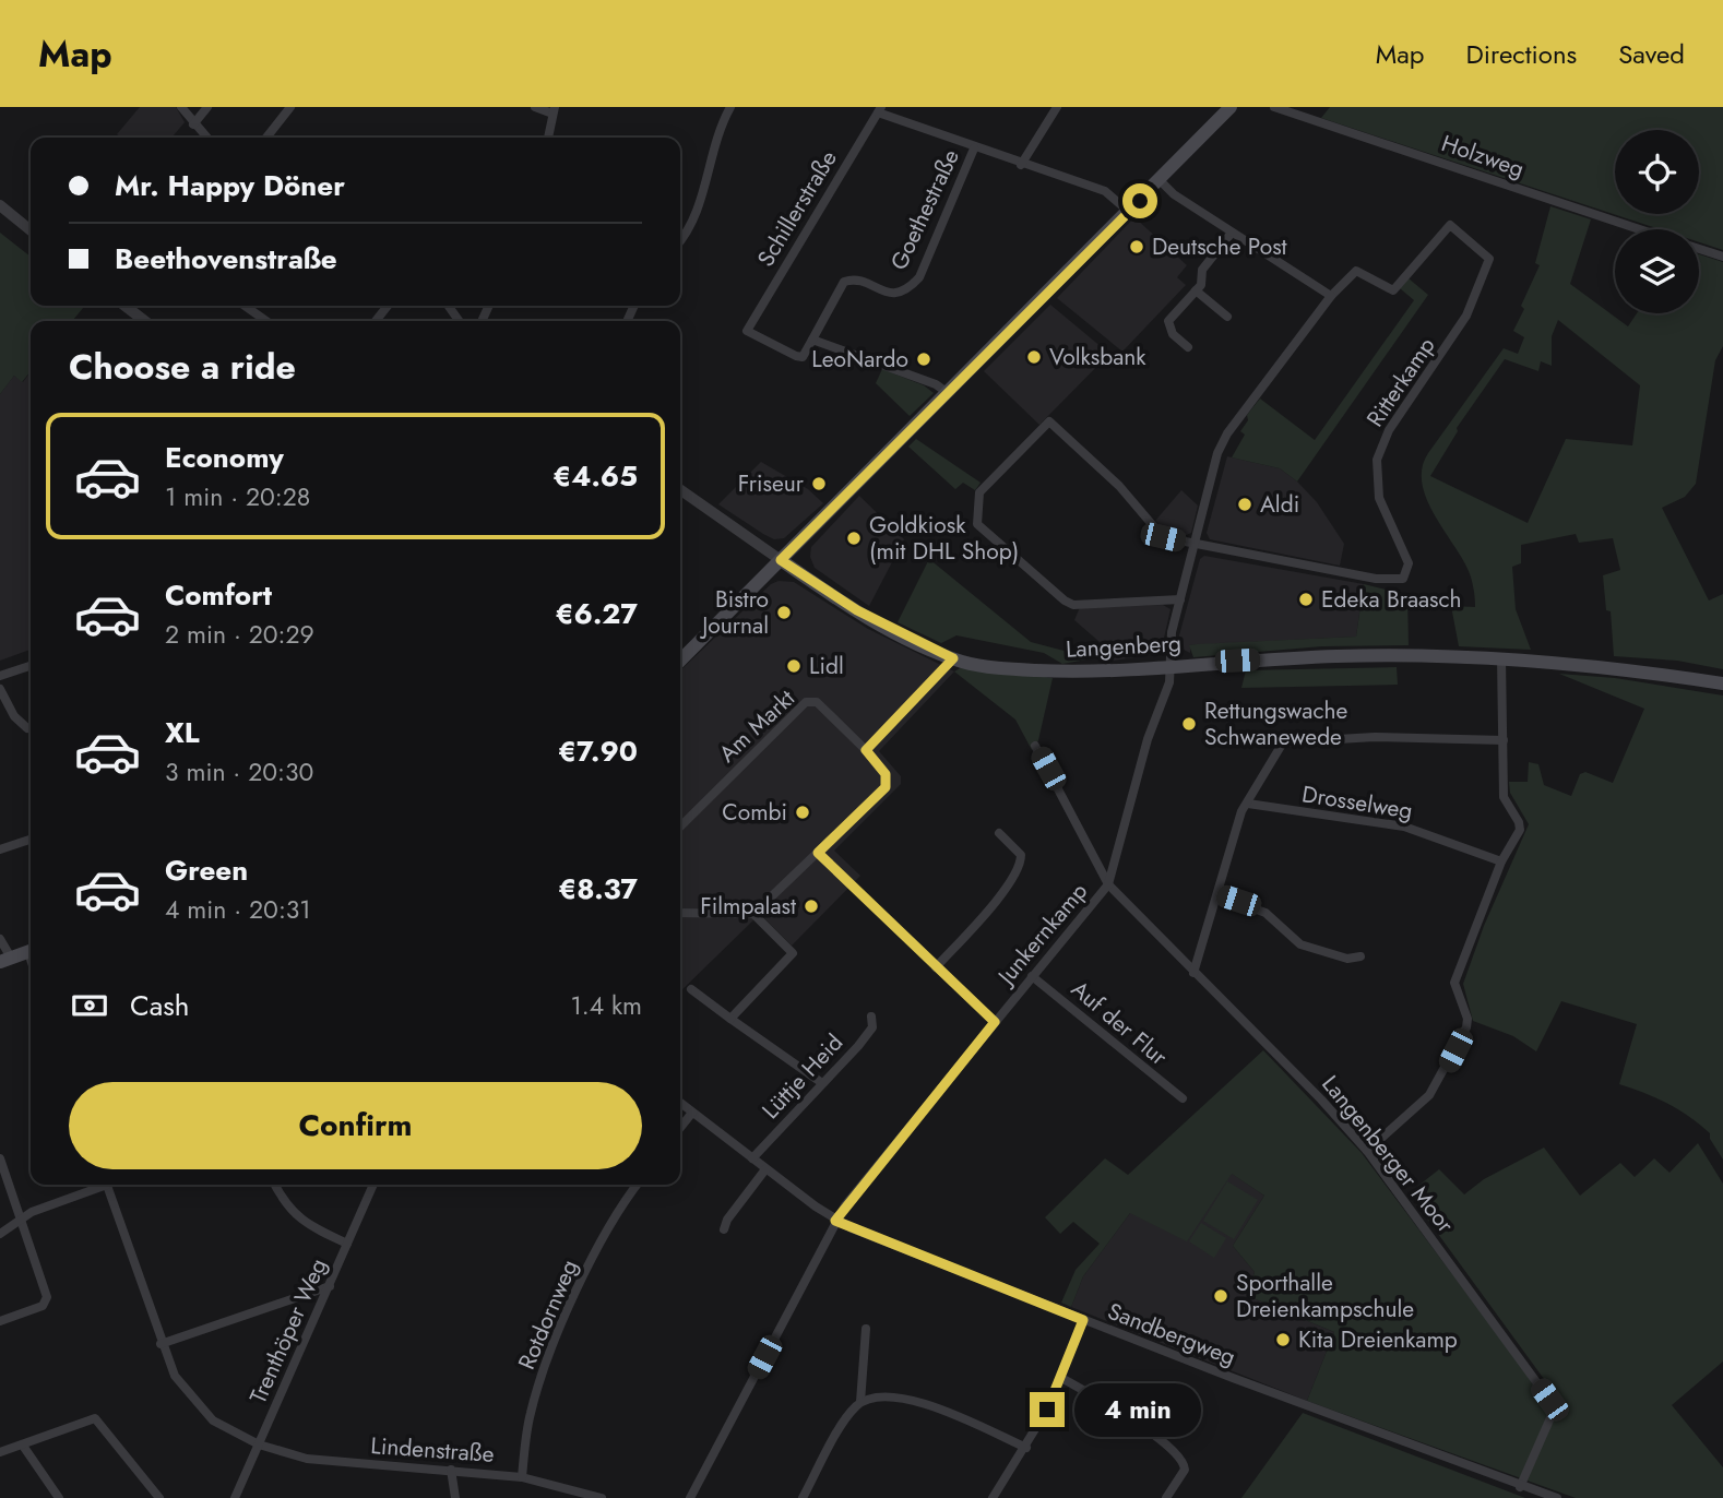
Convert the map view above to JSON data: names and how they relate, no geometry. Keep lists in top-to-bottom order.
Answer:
{
  "streets": {
    "main road": ["Langenberg"],
    "street": [
      "Holzweg",
      "Schillerstraße",
      "Goethestraße",
      "Ritterkamp",
      "Am Markt",
      "Drosselweg",
      "Junkernkamp",
      "Auf der Flur",
      "Lüttje Heid",
      "Langenberger Moor",
      "Rotdornweg",
      "Trenthöper Weg",
      "Sandbergweg",
      "Lindenstraße"
    ]
  },
  "crossings": [
    ["Schillerstraße", "Goethestraße"],
    ["Ritterkamp", "Junkernkamp"],
    ["Langenberg", "Junkernkamp"],
    ["Junkernkamp", "Auf der Flur"],
    ["Junkernkamp", "Langenberger Moor"],
    ["Junkernkamp", "Sandbergweg"],
    ["Lüttje Heid", "Sandbergweg"],
    ["Langenberger Moor", "Sandbergweg"],
    ["Rotdornweg", "Lindenstraße"],
    ["Trenthöper Weg", "Lindenstraße"]
  ],
  "places": [
    "Deutsche Post",
    "Volksbank",
    "LeoNardo",
    "Friseur",
    "Aldi",
    "Goldkiosk (mit DHL Shop)",
    "Edeka Braasch",
    "Bistro Journal",
    "Lidl",
    "Rettungswache Schwanewede",
    "Combi",
    "Filmpalast",
    "Sporthalle Dreienkampschule",
    "Kita Dreienkamp"
  ],
  "page": {
    "header": "Map",
    "nav": ["Map", "Directions", "Saved"],
    "banner": ["Mr. Happy Döner", "Beethovenstraße"],
    "heading": "Choose a ride",
    "list": [
      {
        "name": "Economy",
        "note": "1 min · 20:28",
        "value": "€4.65"
      },
      {
        "name": "Comfort",
        "note": "2 min · 20:29",
        "value": "€6.27"
      },
      {
        "name": "XL",
        "note": "3 min · 20:30",
        "value": "€7.90"
      },
      {
        "name": "Green",
        "note": "4 min · 20:31",
        "value": "€8.37"
      }
    ],
    "pay": ["Cash", "1.4 km"],
    "buttons": "Confirm",
    "bubble": "4 min"
  }
}
